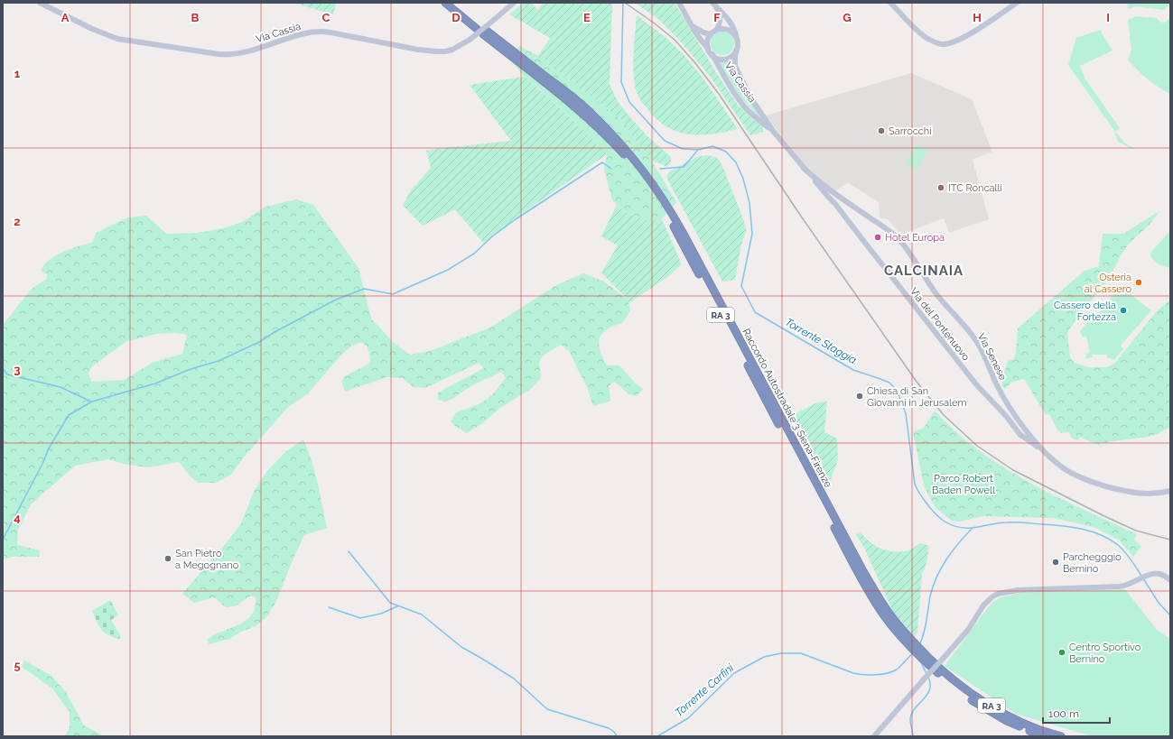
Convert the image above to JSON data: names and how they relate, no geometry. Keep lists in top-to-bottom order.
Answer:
{
  "streets": {
    "highway": ["RA 3", "Raccordo Autostradale 3 Siena-Firenze"],
    "main road": ["Via Cassia", "Via del Pontenuovo", "Via Senese"]
  },
  "crossings": [
    ["Via Cassia", "Via del Pontenuovo"],
    ["Via Cassia", "Via Senese"],
    ["Via del Pontenuovo", "Via Senese"]
  ],
  "districts": ["CALCINAIA"],
  "water": ["Torrente Staggia", "Torrente Carfini"],
  "parks": ["Parco Robert Baden Powell"],
  "places": [
    "Sarrocchi",
    "ITC Roncalli",
    "Hotel Europa",
    "Osteria al Cassero",
    "Cassero della Fortezza",
    "Chiesa di San Giovanni in Jerusalem",
    "San Pietro a Megognano",
    "Parchegggio Bernino",
    "Centro Sportivo Bernino"
  ],
  "scale_bar": "100 m",
  "grid": {
    "columns": [
      "A",
      "B",
      "C",
      "D",
      "E",
      "F",
      "G",
      "H",
      "I"
    ],
    "rows": [
      "1",
      "2",
      "3",
      "4",
      "5"
    ]
  }
}
